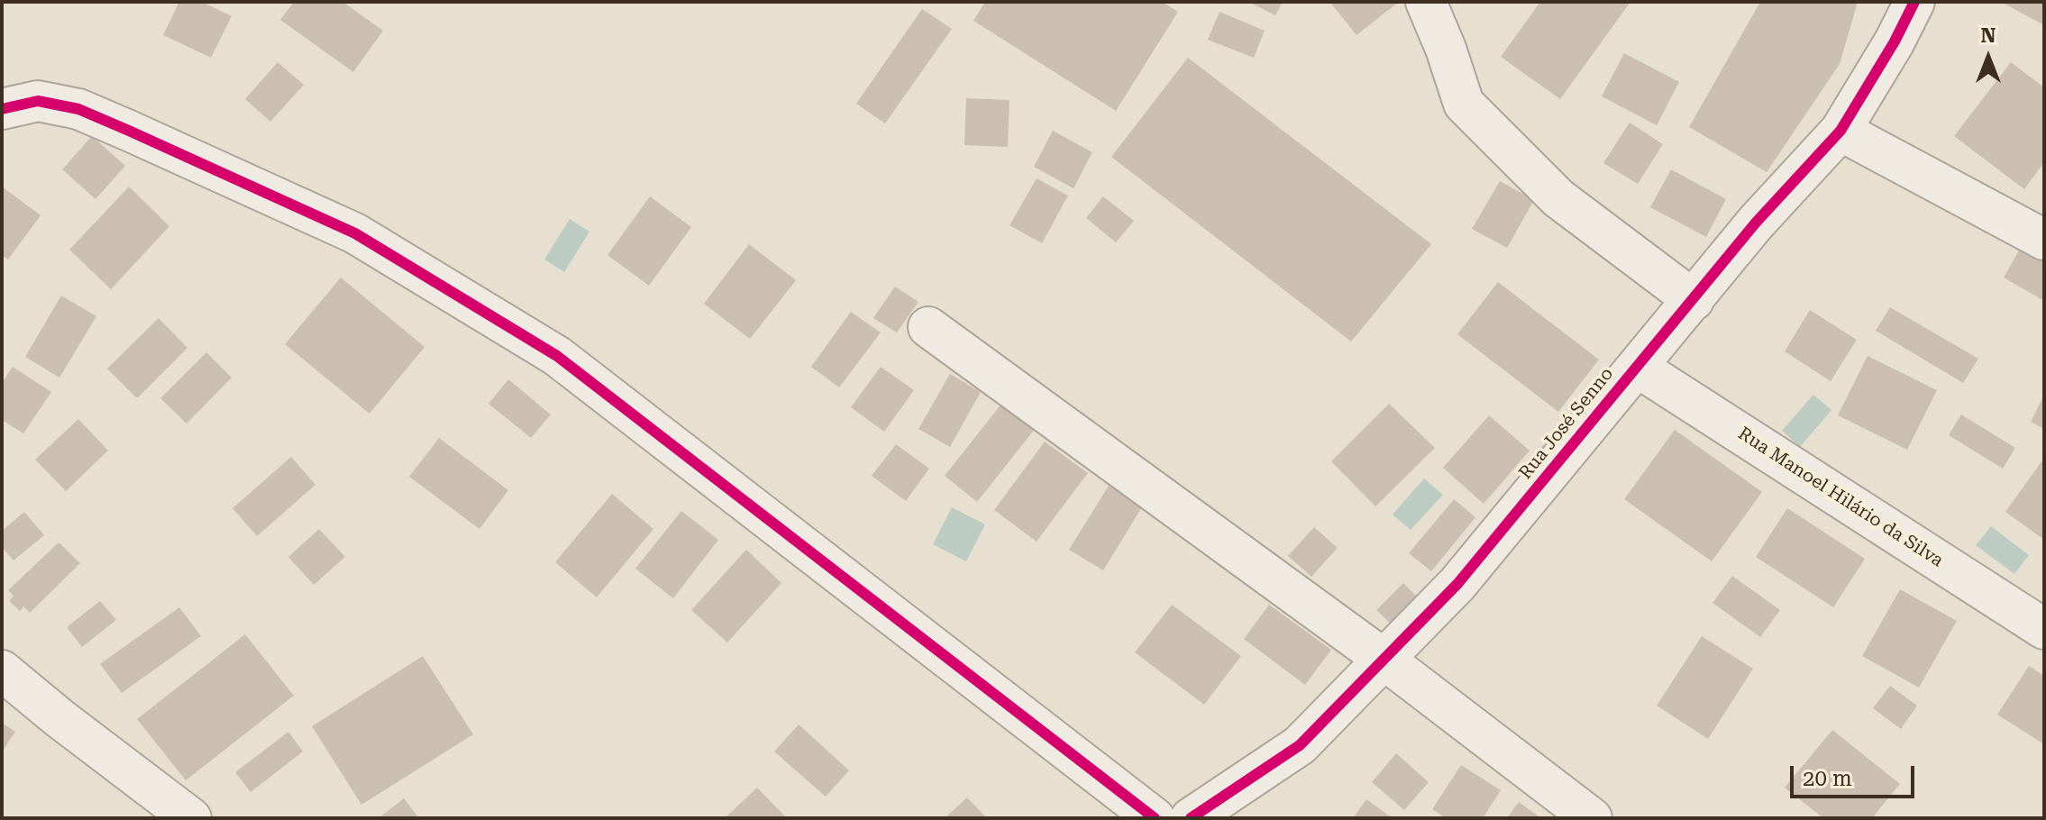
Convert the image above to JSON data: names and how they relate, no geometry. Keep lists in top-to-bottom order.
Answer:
{
  "streets": {
    "street": ["Rua José Senno", "Rua Manoel Hilário da Silva"]
  },
  "crossings": [
    ["Rua José Senno", "Rua Manoel Hilário da Silva"]
  ],
  "scale_bar": "20 m",
  "north": "top"
}
